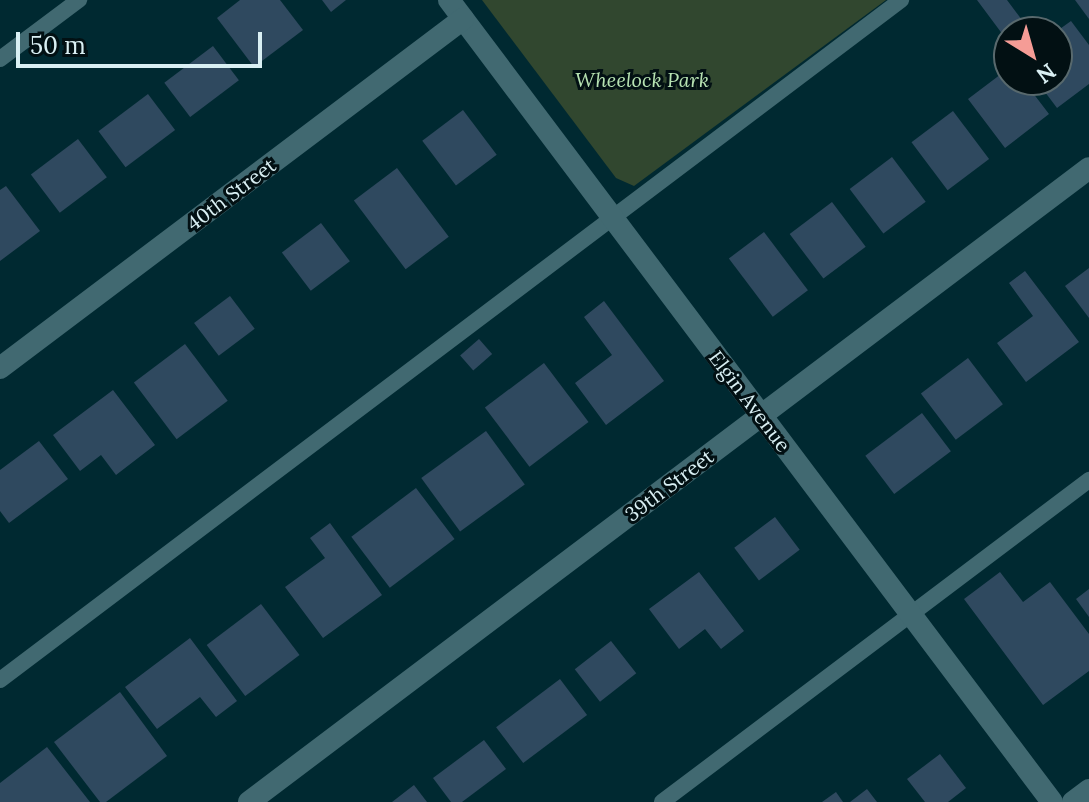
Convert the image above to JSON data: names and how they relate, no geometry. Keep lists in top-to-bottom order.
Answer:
{
  "streets": {
    "street": ["40th Street", "Elgin Avenue", "39th Street"]
  },
  "crossings": [
    ["40th Street", "Elgin Avenue"],
    ["Elgin Avenue", "39th Street"]
  ],
  "parks": ["Wheelock Park"],
  "scale_bar": "50 m",
  "north": "bottom right"
}
